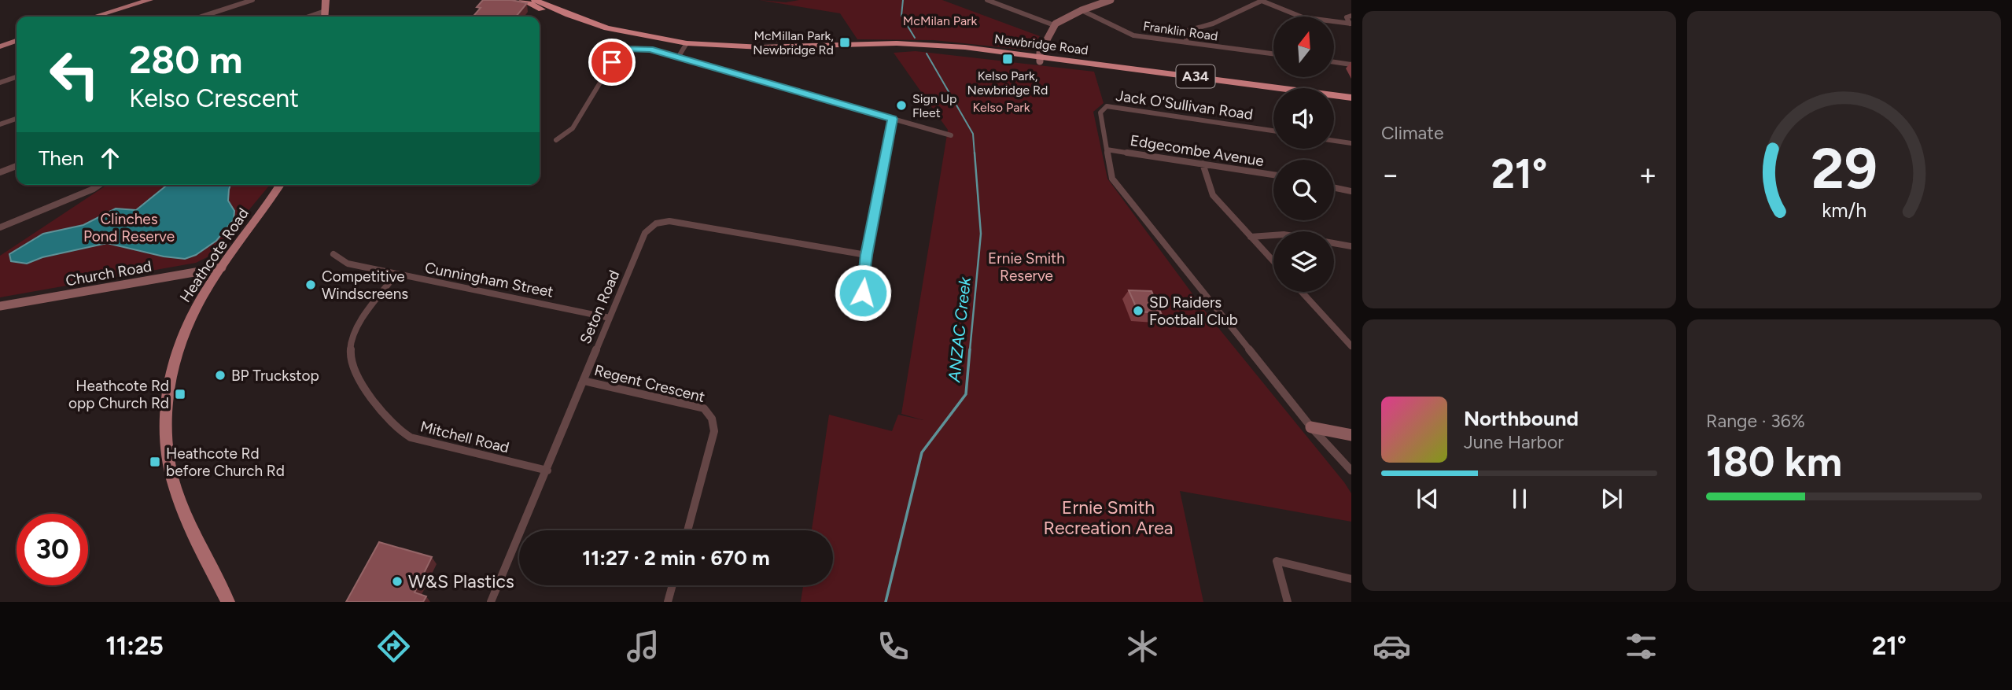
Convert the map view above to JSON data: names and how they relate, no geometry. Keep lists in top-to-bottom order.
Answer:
{
  "streets": {
    "highway": ["Newbridge Road", "A34"],
    "main road": ["Heathcote Road"],
    "street": [
      "Franklin Road",
      "Jack O'Sullivan Road",
      "Edgecombe Avenue",
      "Church Road",
      "Cunningham Street",
      "Seton Road",
      "Regent Crescent",
      "Mitchell Road"
    ]
  },
  "crossings": [
    ["Jack O'Sullivan Road", "Edgecombe Avenue"],
    ["Heathcote Road", "Church Road"],
    ["Cunningham Street", "Seton Road"],
    ["Cunningham Street", "Mitchell Road"],
    ["Seton Road", "Regent Crescent"],
    ["Seton Road", "Mitchell Road"]
  ],
  "water": ["ANZAC Creek"],
  "parks": [
    "McMilan Park",
    "Kelso Park",
    "Clinches Pond Reserve",
    "Ernie Smith Reserve",
    "Ernie Smith Recreation Area"
  ],
  "places": {
    "transit": [
      "McMillan Park, Newbridge Rd",
      "Kelso Park, Newbridge Rd",
      "Heathcote Rd opp Church Rd",
      "Heathcote Rd before Church Rd"
    ],
    "other": [
      "Sign Up Fleet",
      "Competitive Windscreens",
      "SD Raiders Football Club",
      "BP Truckstop",
      "W&S Plastics"
    ]
  },
  "north": "top",
  "page": {
    "tile": [
      "Climate",
      ["Range · 36%", "180 km"]
    ],
    "turn": ["280 m", "Kelso Crescent"],
    "then": "Then",
    "heat": ["−", "21°", "+"],
    "song": ["Northbound", "June Harbor"],
    "limit": "30",
    "trip": "11:27 · 2 min · 670 m",
    "tabs": ["11:25", "21°"],
    "gauge": ["29", "km/h"]
  }
}
